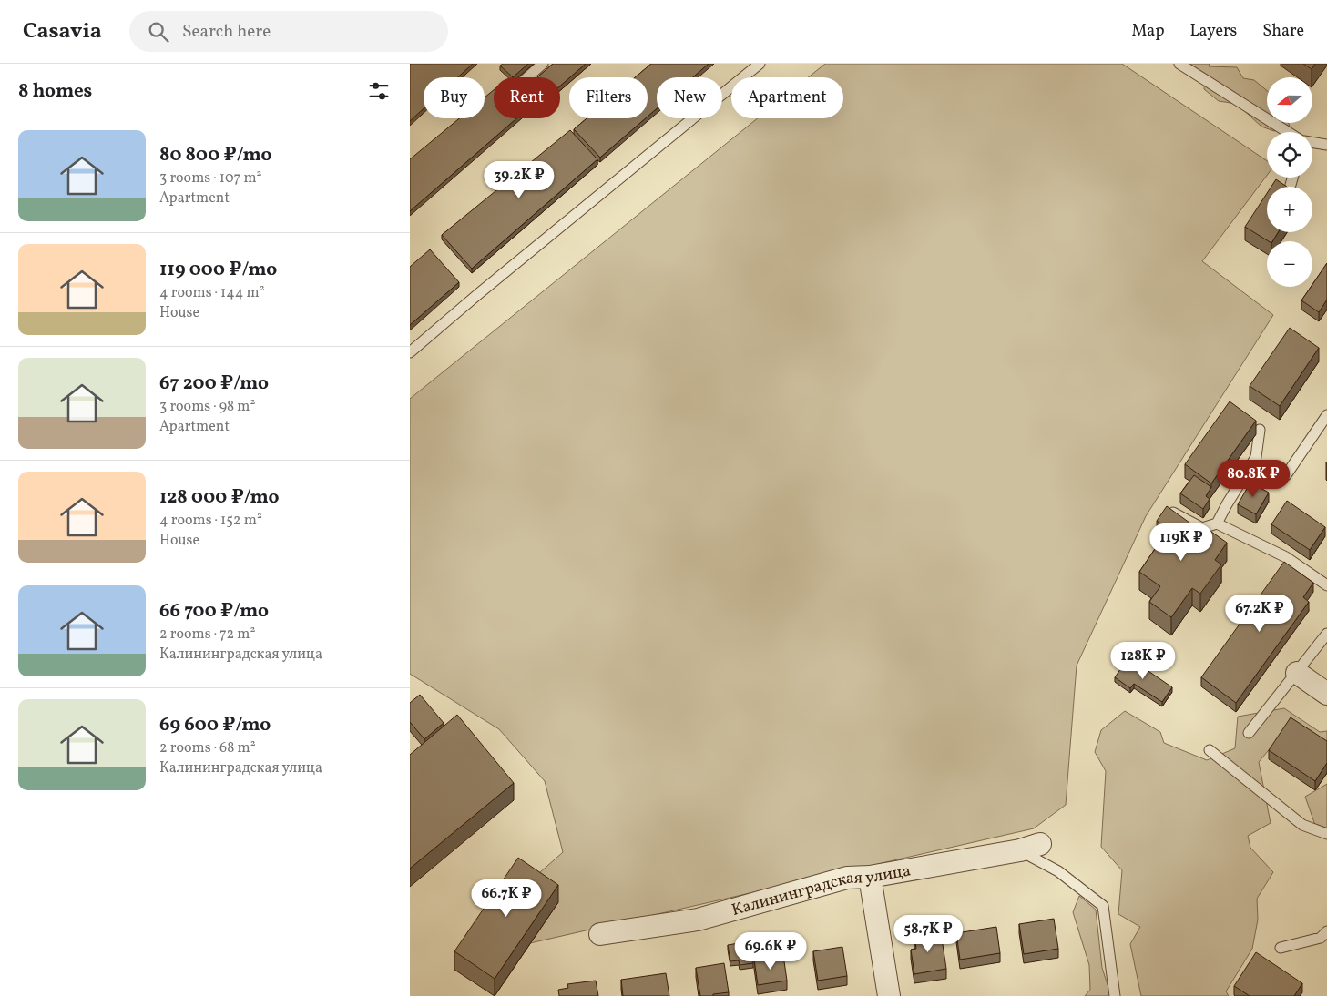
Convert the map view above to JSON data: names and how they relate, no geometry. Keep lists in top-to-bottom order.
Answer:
{
  "streets": {
    "street": ["Калининградская улица"]
  },
  "north": "left",
  "page": {
    "header": "Casavia",
    "search": "Search here",
    "nav": ["Map", "Layers", "Share"],
    "heading": "8 homes",
    "map_buttons": ["+", "−"],
    "chip": [
      "Buy",
      "Rent",
      "Filters",
      "New",
      "Apartment"
    ],
    "list": [
      {
        "name": "80 800 ₽/mo",
        "note": "3 rooms · 107 m² · Apartment"
      },
      {
        "name": "119 000 ₽/mo",
        "note": "4 rooms · 144 m² · House"
      },
      {
        "name": "67 200 ₽/mo",
        "note": "3 rooms · 98 m² · Apartment"
      },
      {
        "name": "128 000 ₽/mo",
        "note": "4 rooms · 152 m² · House"
      },
      {
        "name": "66 700 ₽/mo",
        "note": "2 rooms · 72 m² · Калининградская улица"
      },
      {
        "name": "69 600 ₽/mo",
        "note": "2 rooms · 68 m² · Калининградская улица"
      }
    ],
    "price": [
      "39.2K ₽",
      "80.8K ₽",
      "119K ₽",
      "67.2K ₽",
      "128K ₽",
      "66.7K ₽",
      "58.7K ₽",
      "69.6K ₽"
    ]
  }
}
